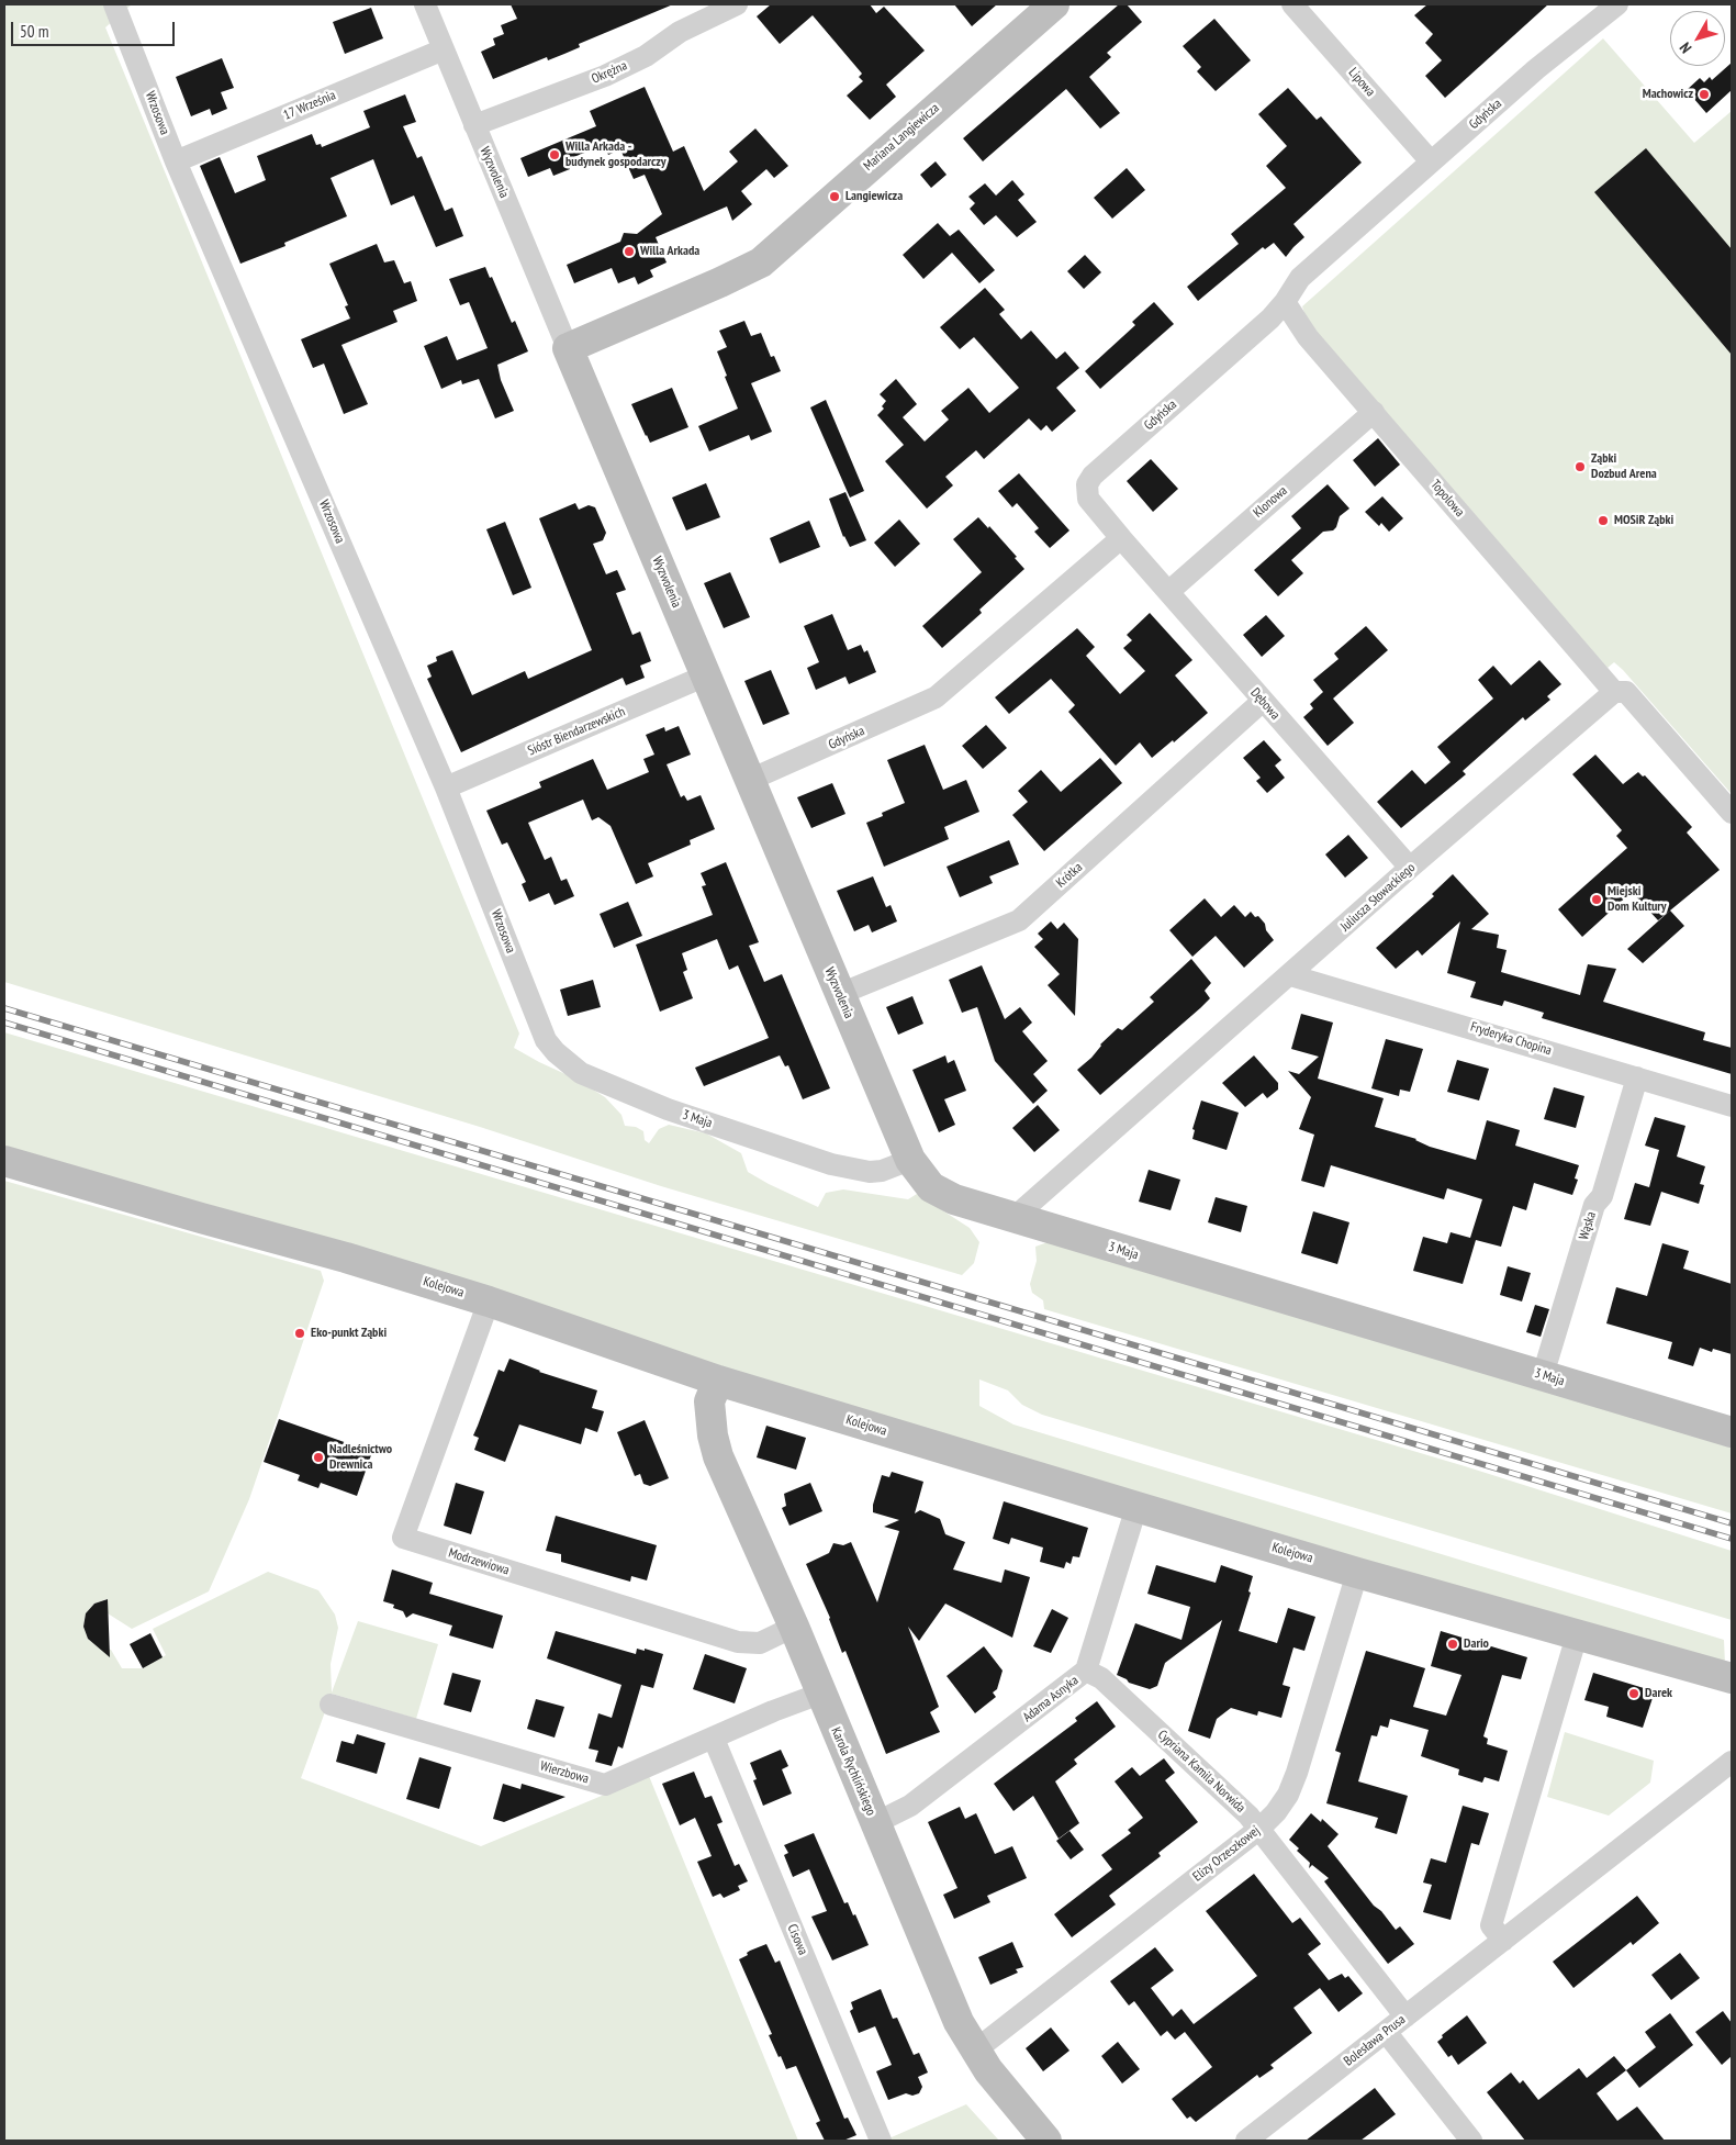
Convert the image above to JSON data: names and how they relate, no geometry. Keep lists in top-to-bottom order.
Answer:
{
  "streets": {
    "street": [
      "Okrężna",
      "Lipowa",
      "17 Września",
      "Wrzosowa",
      "Gdyńska",
      "Mariana Langiewicza",
      "Wyzwolenia",
      "Topolowa",
      "Klonowa",
      "Dębowa",
      "Sióstr Biendarzewskich",
      "Krótka",
      "Juliusza Słowackiego",
      "Fryderyka Chopina",
      "3 Maja",
      "Wąska",
      "Kolejowa",
      "Modrzewiowa",
      "Adama Asnyka",
      "Karola Rychlińskiego",
      "Cypriana Kamila Norwida",
      "Wierzbowa",
      "Elizy Orzeszkowej",
      "Cisowa",
      "Bolesława Prusa"
    ]
  },
  "crossings": [
    ["Okrężna", "Wyzwolenia"],
    ["Lipowa", "Gdyńska"],
    ["17 Września", "Wrzosowa"],
    ["17 Września", "Wyzwolenia"],
    ["Wrzosowa", "Sióstr Biendarzewskich"],
    ["Wrzosowa", "3 Maja"],
    ["Gdyńska", "Wyzwolenia"],
    ["Gdyńska", "Topolowa"],
    ["Gdyńska", "Dębowa"],
    ["Mariana Langiewicza", "Wyzwolenia"],
    ["Wyzwolenia", "Sióstr Biendarzewskich"],
    ["Wyzwolenia", "Krótka"],
    ["Wyzwolenia", "3 Maja"],
    ["Topolowa", "Klonowa"],
    ["Topolowa", "Juliusza Słowackiego"],
    ["Klonowa", "Dębowa"],
    ["Dębowa", "Krótka"],
    ["Dębowa", "Juliusza Słowackiego"],
    ["Juliusza Słowackiego", "Fryderyka Chopina"],
    ["Juliusza Słowackiego", "3 Maja"],
    ["Fryderyka Chopina", "Wąska"],
    ["3 Maja", "Wąska"],
    ["Kolejowa", "Modrzewiowa"],
    ["Kolejowa", "Adama Asnyka"],
    ["Kolejowa", "Karola Rychlińskiego"],
    ["Kolejowa", "Elizy Orzeszkowej"],
    ["Modrzewiowa", "Karola Rychlińskiego"],
    ["Adama Asnyka", "Karola Rychlińskiego"],
    ["Adama Asnyka", "Cypriana Kamila Norwida"],
    ["Karola Rychlińskiego", "Wierzbowa"],
    ["Karola Rychlińskiego", "Elizy Orzeszkowej"],
    ["Cypriana Kamila Norwida", "Elizy Orzeszkowej"],
    ["Cypriana Kamila Norwida", "Bolesława Prusa"],
    ["Wierzbowa", "Cisowa"]
  ],
  "places": [
    "Machowicz",
    "Willa Arkada - budynek gospodarczy",
    "Langiewicza",
    "Willa Arkada",
    "Ząbki Dozbud Arena",
    "MOSiR Ząbki",
    "Miejski Dom Kultury",
    "Eko-punkt Ząbki",
    "Nadleśnictwo Drewnica",
    "Dario",
    "Darek"
  ],
  "scale_bar": "50 m",
  "north": "bottom left"
}
